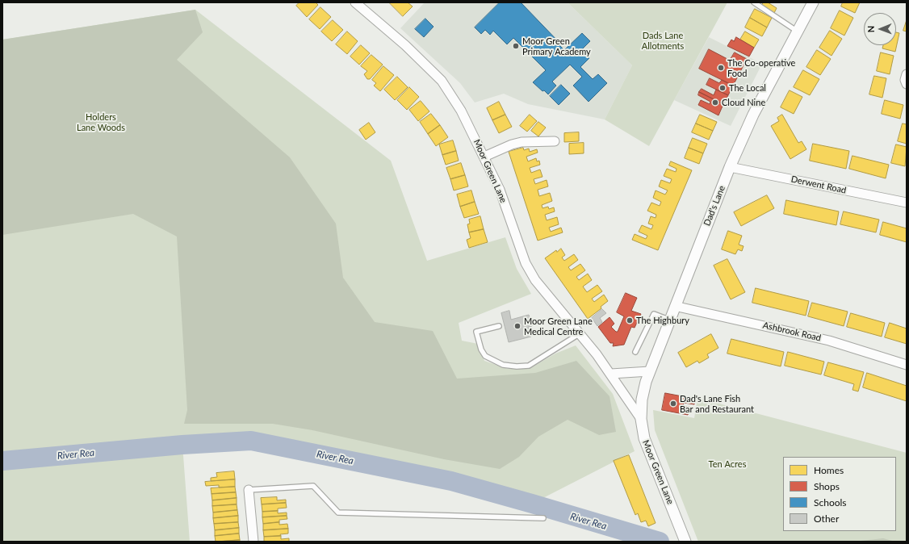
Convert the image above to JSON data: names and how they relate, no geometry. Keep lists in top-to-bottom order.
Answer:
{
  "streets": {
    "street": [
      "Moor Green Lane",
      "Derwent Road",
      "Dad's Lane",
      "Ashbrook Road"
    ]
  },
  "crossings": [
    ["Moor Green Lane", "Dad's Lane"],
    ["Derwent Road", "Dad's Lane"],
    ["Dad's Lane", "Ashbrook Road"]
  ],
  "water": ["River Rea"],
  "parks": ["Dads Lane Allotments", "Holders Lane Woods", "Ten Acres"],
  "places": [
    "Moor Green Primary Academy",
    "The Co-operative Food",
    "The Local",
    "Cloud Nine",
    "The Highbury",
    "Moor Green Lane Medical Centre",
    "Dad's Lane Fish Bar and Restaurant"
  ],
  "legend": [
    "Homes",
    "Shops",
    "Schools",
    "Other"
  ],
  "north": "left"
}
